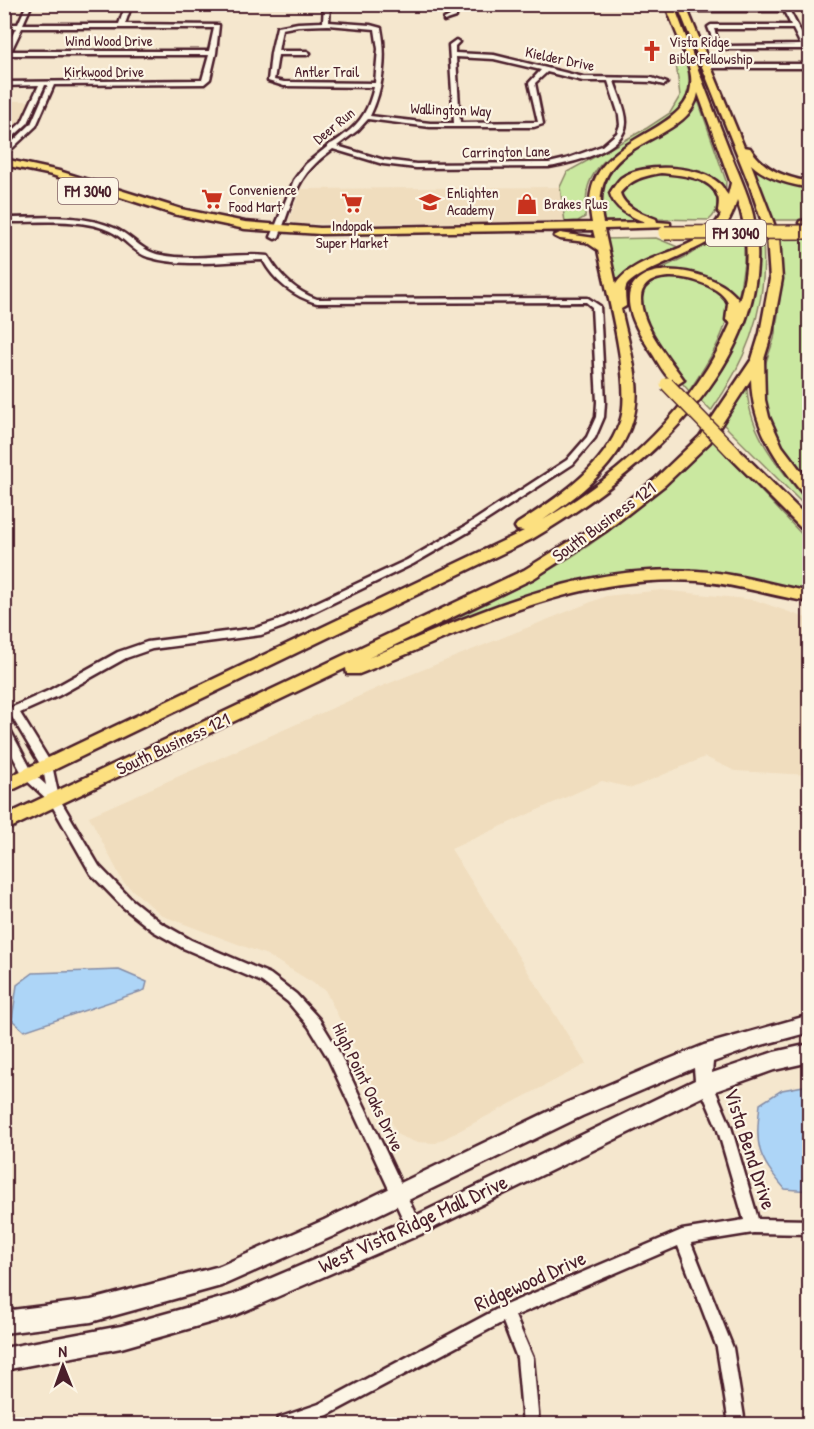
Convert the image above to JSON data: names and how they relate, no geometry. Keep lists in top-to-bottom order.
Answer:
{
  "streets": {
    "main road": ["FM 3040", "South Business 121", "West Vista Ridge Mall Drive"],
    "street": [
      "Wind Wood Drive",
      "Kielder Drive",
      "Kirkwood Drive",
      "Antler Trail",
      "Wallington Way",
      "Deer Run",
      "Carrington Lane",
      "High Point Oaks Drive",
      "Vista Bend Drive",
      "Ridgewood Drive"
    ]
  },
  "crossings": [
    ["Wind Wood Drive", "Kirkwood Drive"],
    ["Kielder Drive", "Wallington Way"],
    ["Kielder Drive", "Carrington Lane"],
    ["Antler Trail", "Deer Run"],
    ["Wallington Way", "Deer Run"],
    ["Deer Run", "Carrington Lane"],
    ["Deer Run", "FM 3040"],
    ["South Business 121", "High Point Oaks Drive"],
    ["High Point Oaks Drive", "West Vista Ridge Mall Drive"],
    ["Vista Bend Drive", "West Vista Ridge Mall Drive"],
    ["Vista Bend Drive", "Ridgewood Drive"]
  ],
  "places": {
    "church": ["Vista Ridge Bible Fellowship"],
    "supermarket": ["Convenience Food Mart", "Indopak Super Market"],
    "school or university": ["Enlighten Academy"],
    "shop": ["Brakes Plus"]
  },
  "north": "top"
}
